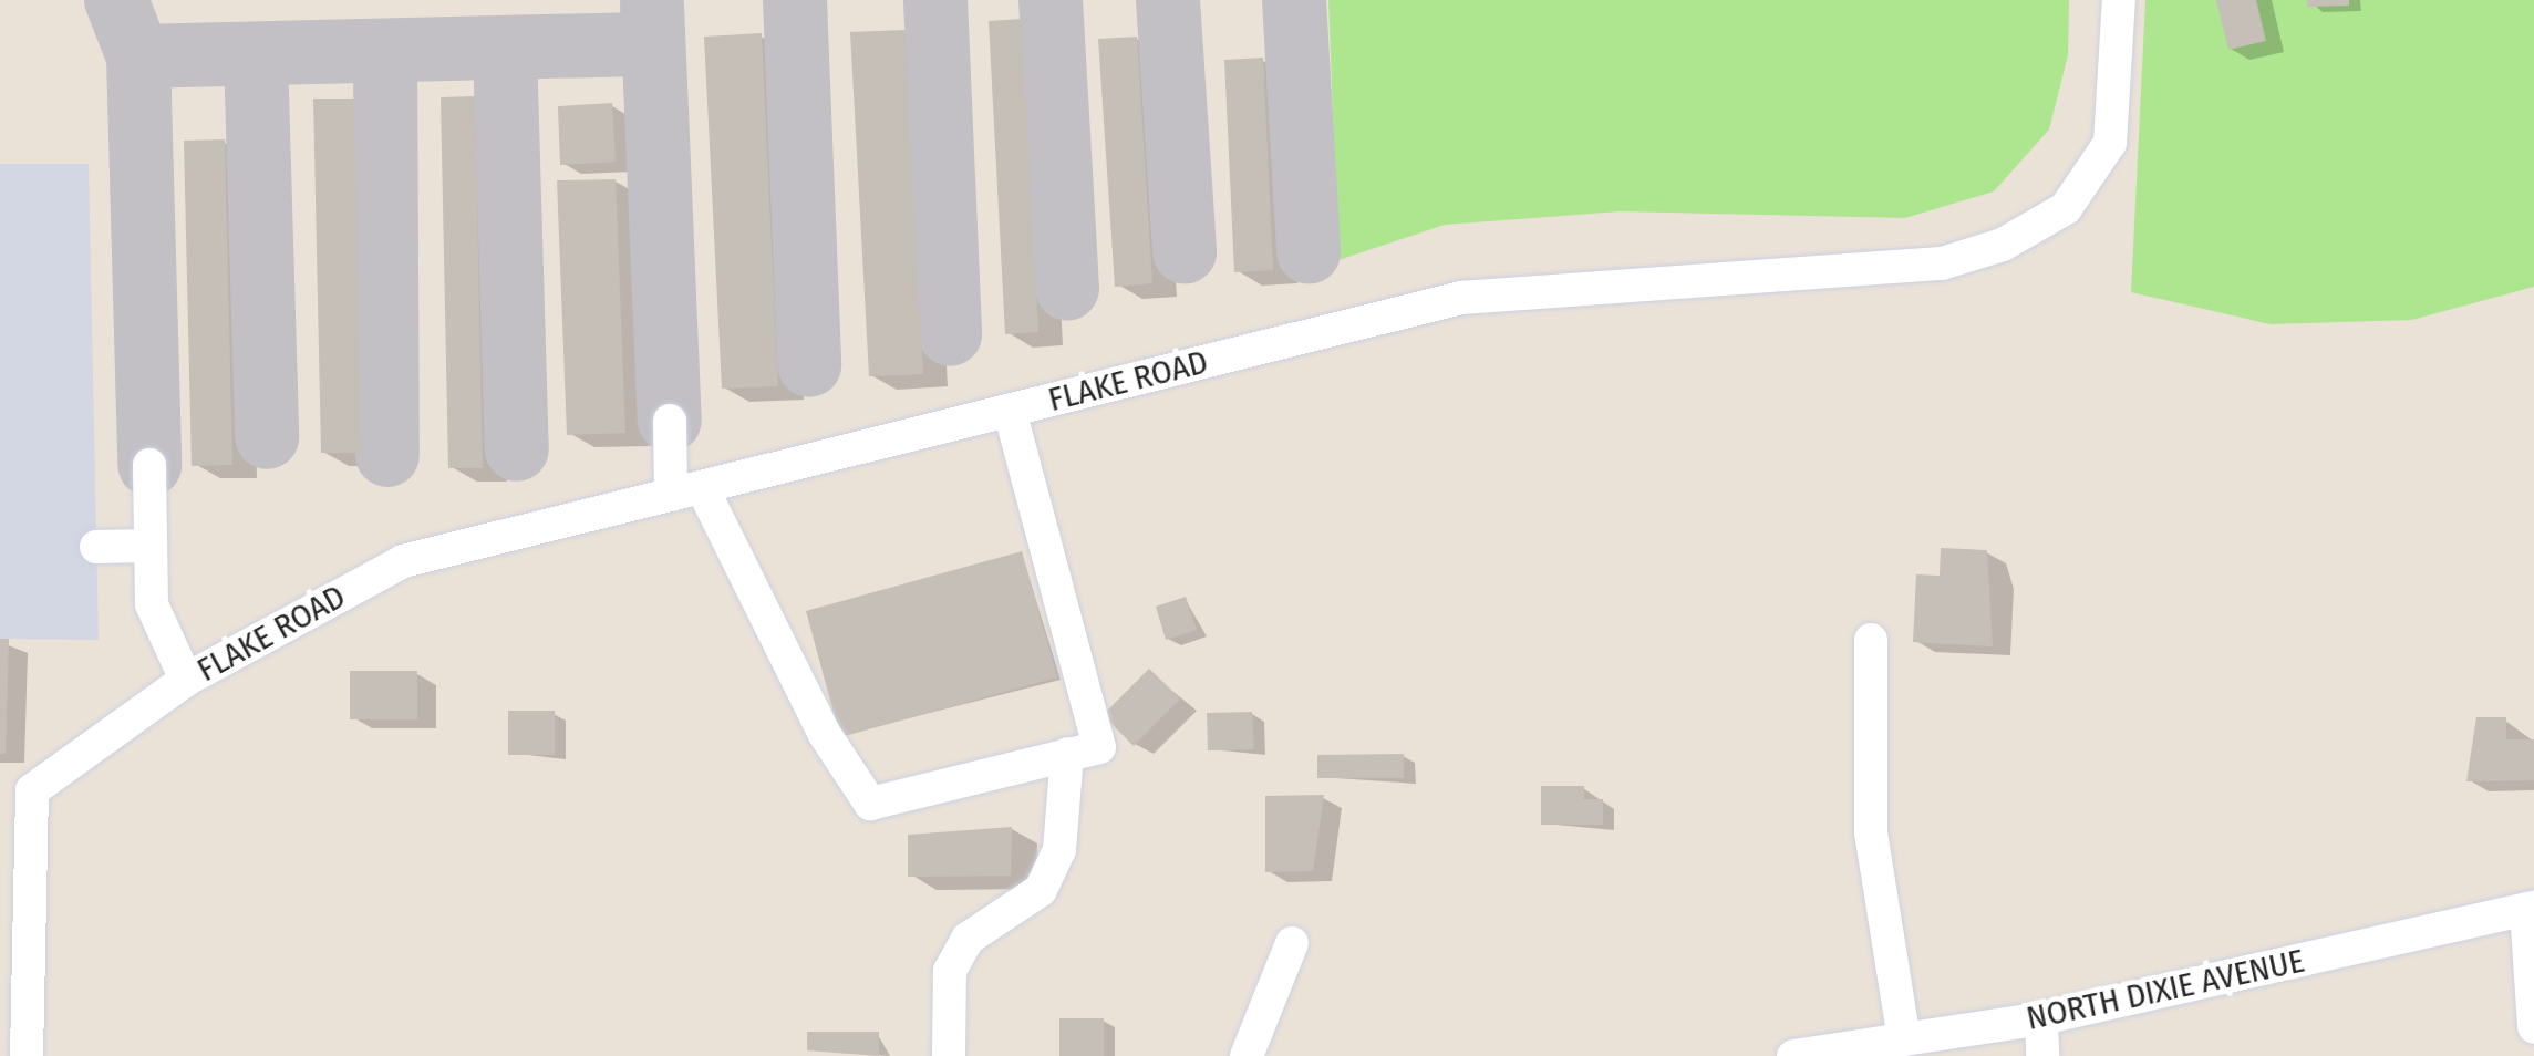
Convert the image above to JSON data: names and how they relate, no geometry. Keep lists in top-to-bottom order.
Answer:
{
  "streets": {
    "street": ["FLAKE ROAD", "NORTH DIXIE AVENUE"]
  }
}
